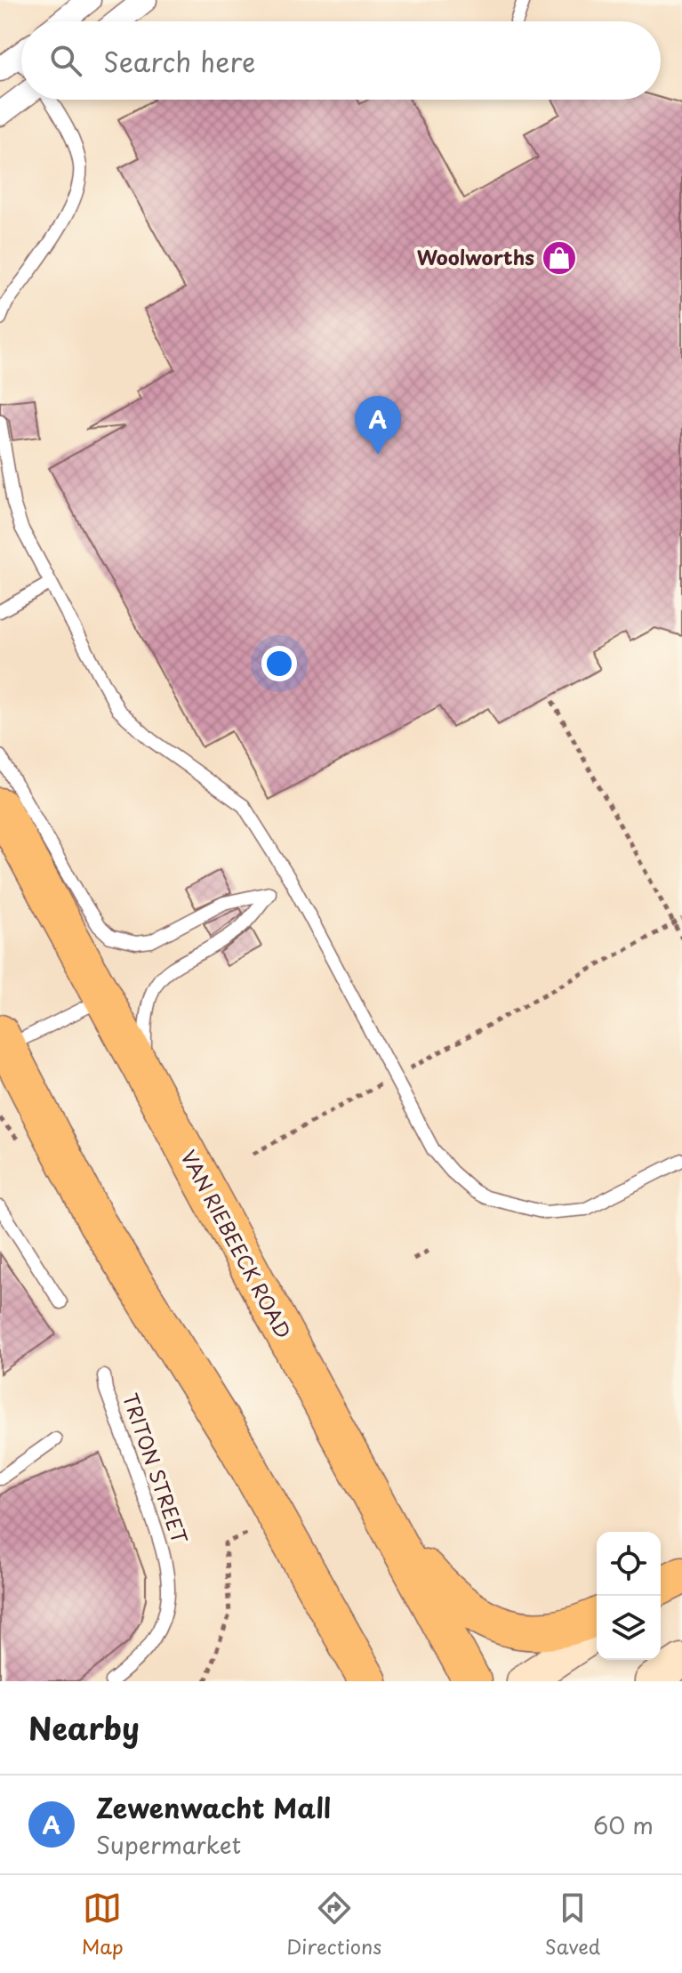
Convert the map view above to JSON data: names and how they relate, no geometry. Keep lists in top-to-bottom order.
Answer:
{
  "streets": {
    "main road": ["VAN RIEBEECK ROAD"],
    "lane": ["TRITON STREET"]
  },
  "places": {
    "shop": ["Woolworths"]
  },
  "page": {
    "search": "Search here",
    "pins": "A",
    "heading": "Nearby",
    "list": [
      {
        "mark": "A",
        "name": "Zewenwacht Mall",
        "note": "Supermarket",
        "value": "60 m"
      }
    ],
    "nav": ["Map", "Directions", "Saved"]
  }
}
